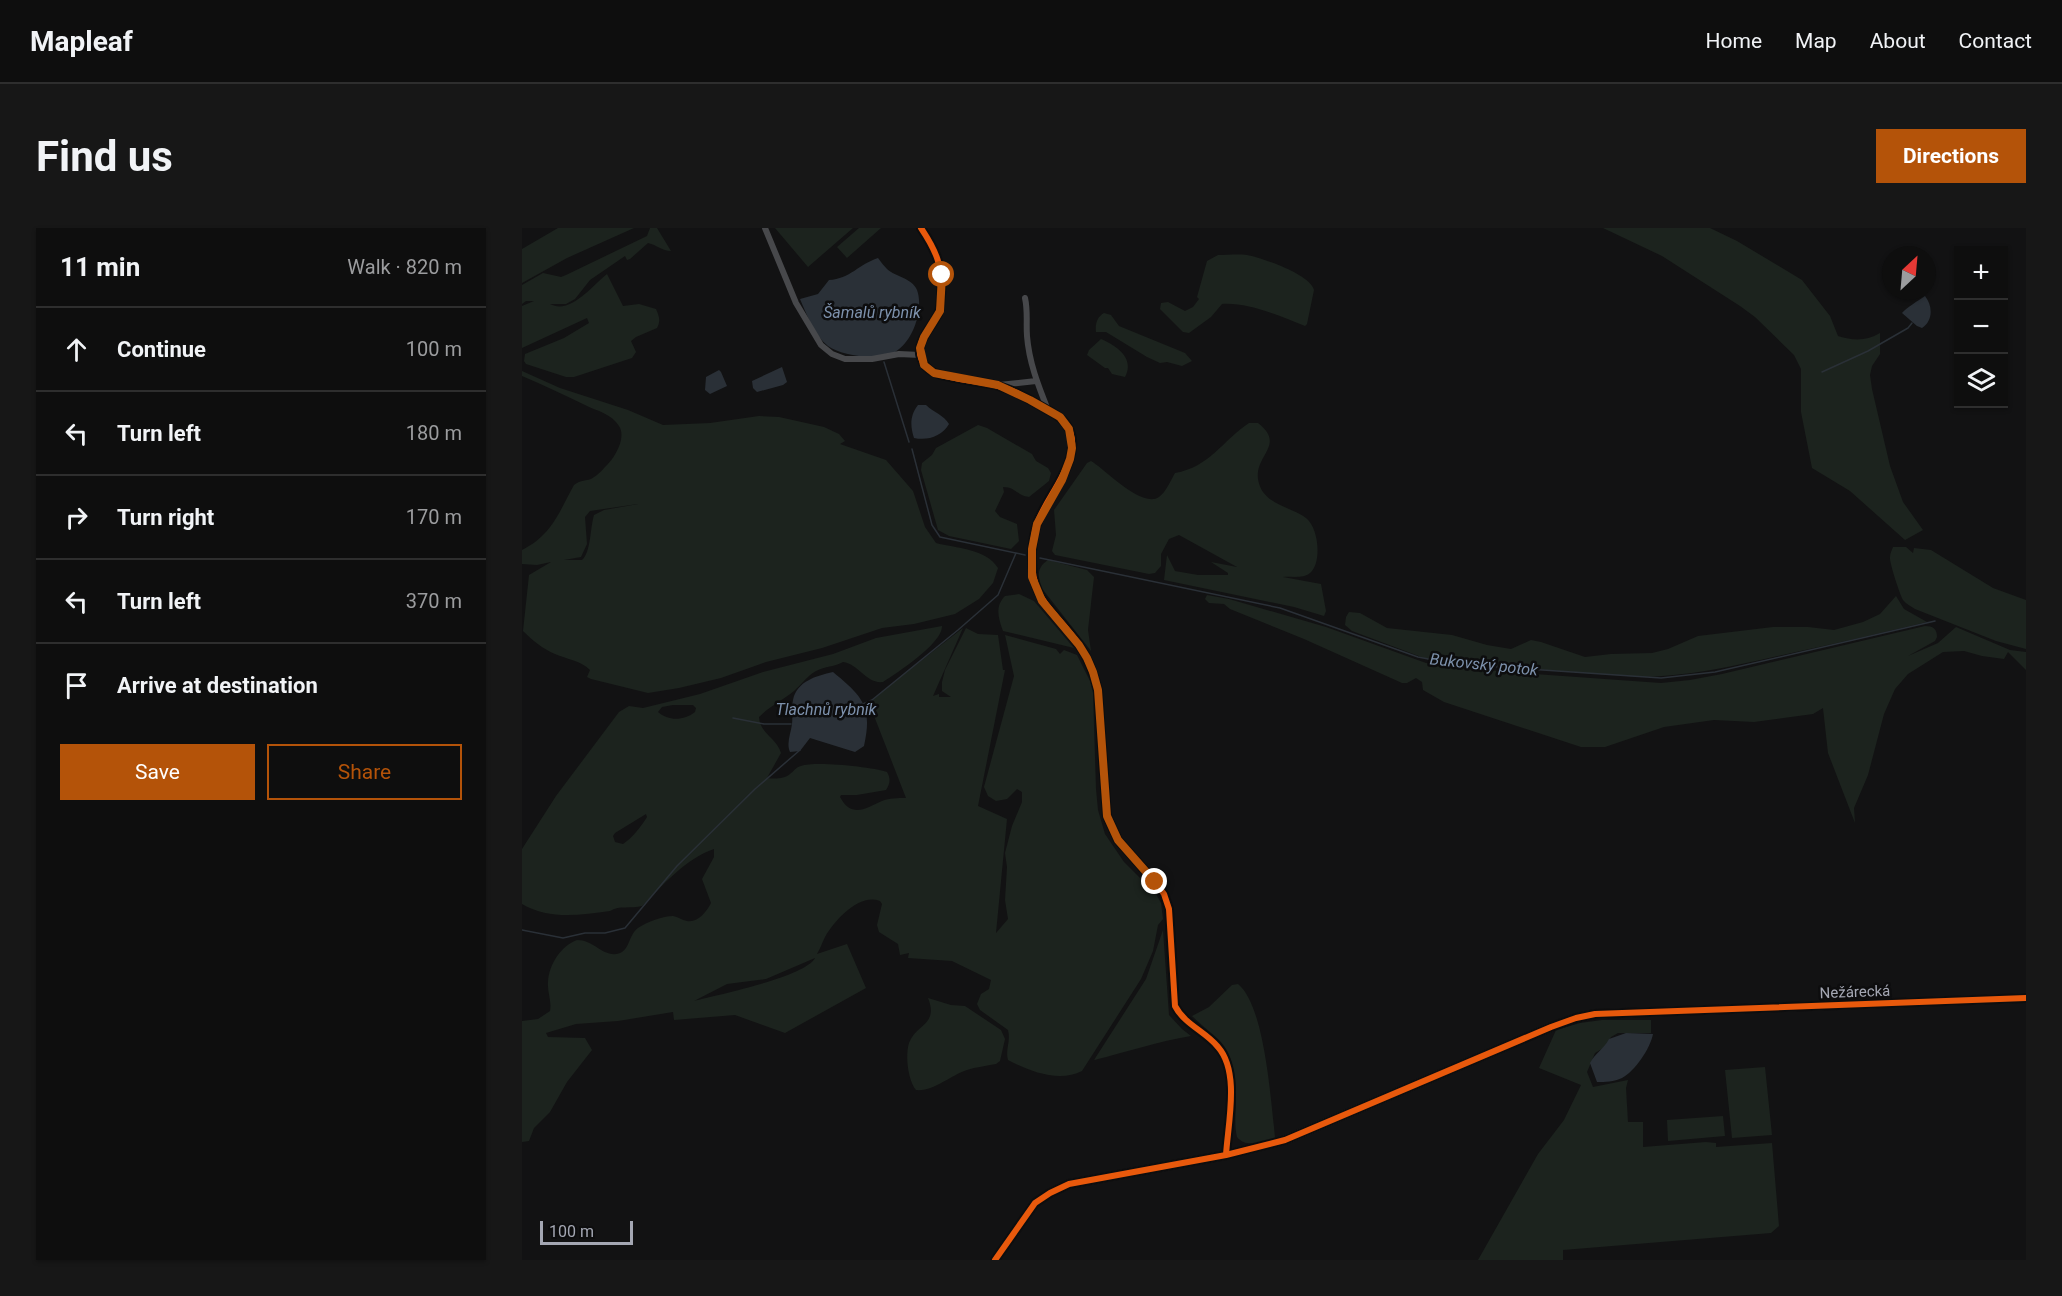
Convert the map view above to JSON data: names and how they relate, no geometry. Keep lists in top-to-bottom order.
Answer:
{
  "streets": {
    "street": ["Nežárecká"]
  },
  "water": ["Šamalů rybník", "Bukovský potok", "Tlachnů rybník"],
  "scale_bar": "100 m",
  "north": "top right",
  "page": {
    "header": "Mapleaf",
    "nav": [
      "Home",
      "Map",
      "About",
      "Contact"
    ],
    "buttons": [
      "Directions",
      ["Save", "Share"]
    ],
    "title": "Find us",
    "heading": ["11 min", "Walk · 820 m"],
    "map_buttons": ["+", "−"],
    "list": [
      ["Continue", "100 m"],
      ["Turn left", "180 m"],
      ["Turn right", "170 m"],
      ["Turn left", "370 m"],
      "Arrive at destination"
    ],
    "scale": "100 m"
  }
}
